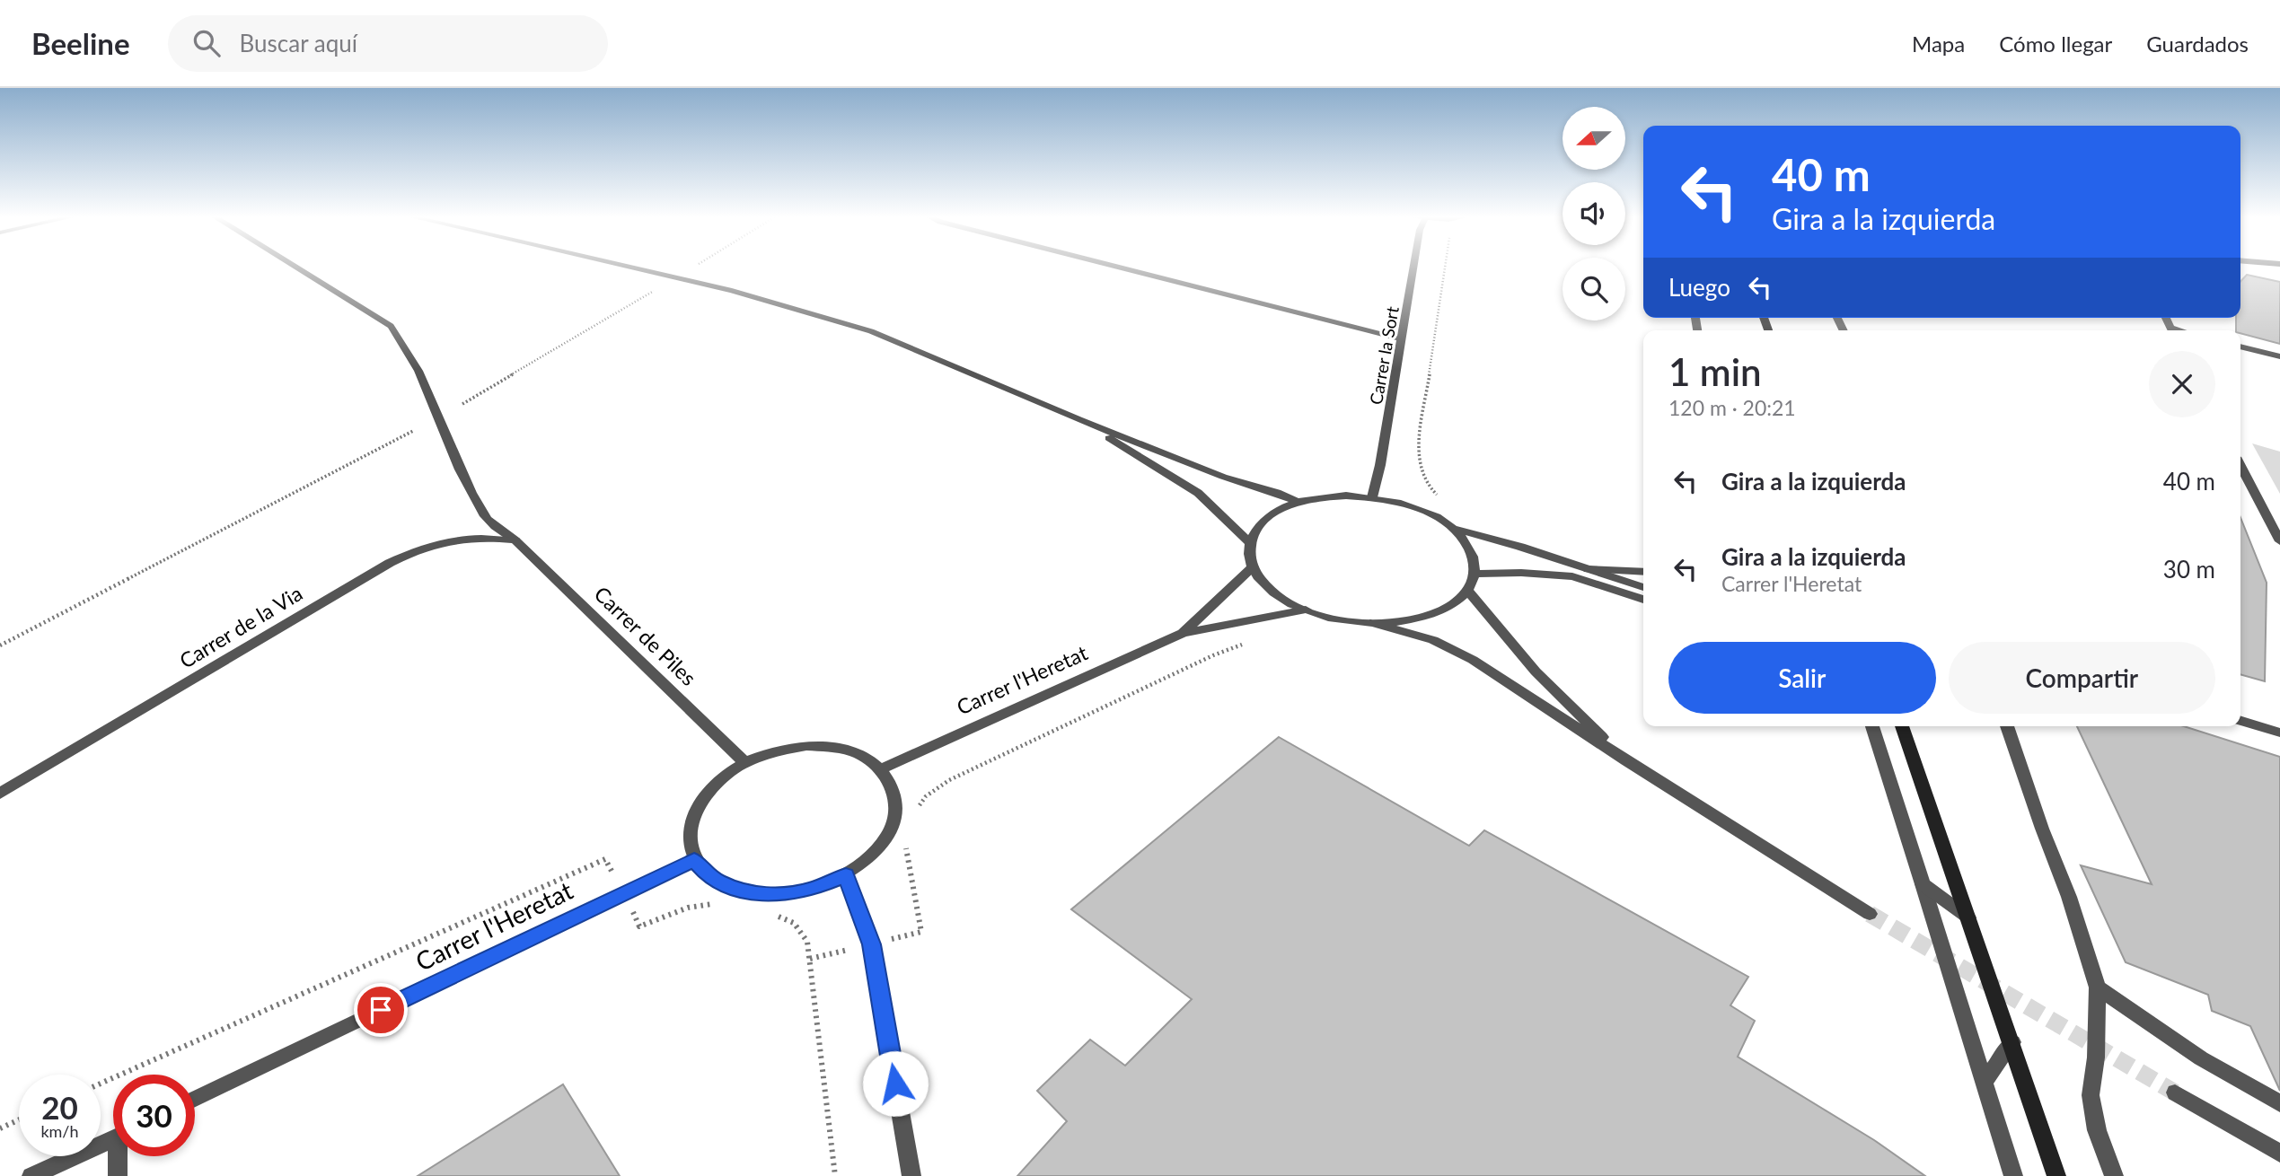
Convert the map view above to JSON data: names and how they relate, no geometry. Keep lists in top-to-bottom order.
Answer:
{
  "streets": {
    "street": [
      "Carrer la Sort",
      "Carrer de la Via",
      "Carrer de Piles",
      "Carrer l'Heretat"
    ]
  },
  "crossings": [
    ["Carrer la Sort", "Carrer l'Heretat"],
    ["Carrer de la Via", "Carrer de Piles"],
    ["Carrer de Piles", "Carrer l'Heretat"]
  ],
  "north": "left",
  "page": {
    "header": "Beeline",
    "search": "Buscar aquí",
    "nav": ["Mapa", "Cómo llegar", "Guardados"],
    "turn": ["40 m", "Gira a la izquierda"],
    "then": "Luego",
    "heading": ["1 min", "120 m · 20:21"],
    "list": [
      {
        "name": "Gira a la izquierda",
        "value": "40 m"
      },
      {
        "name": "Gira a la izquierda",
        "note": "Carrer l'Heretat",
        "value": "30 m"
      }
    ],
    "buttons": ["Salir", "Compartir"],
    "speed": "20 km/h",
    "limit": "30"
  }
}
